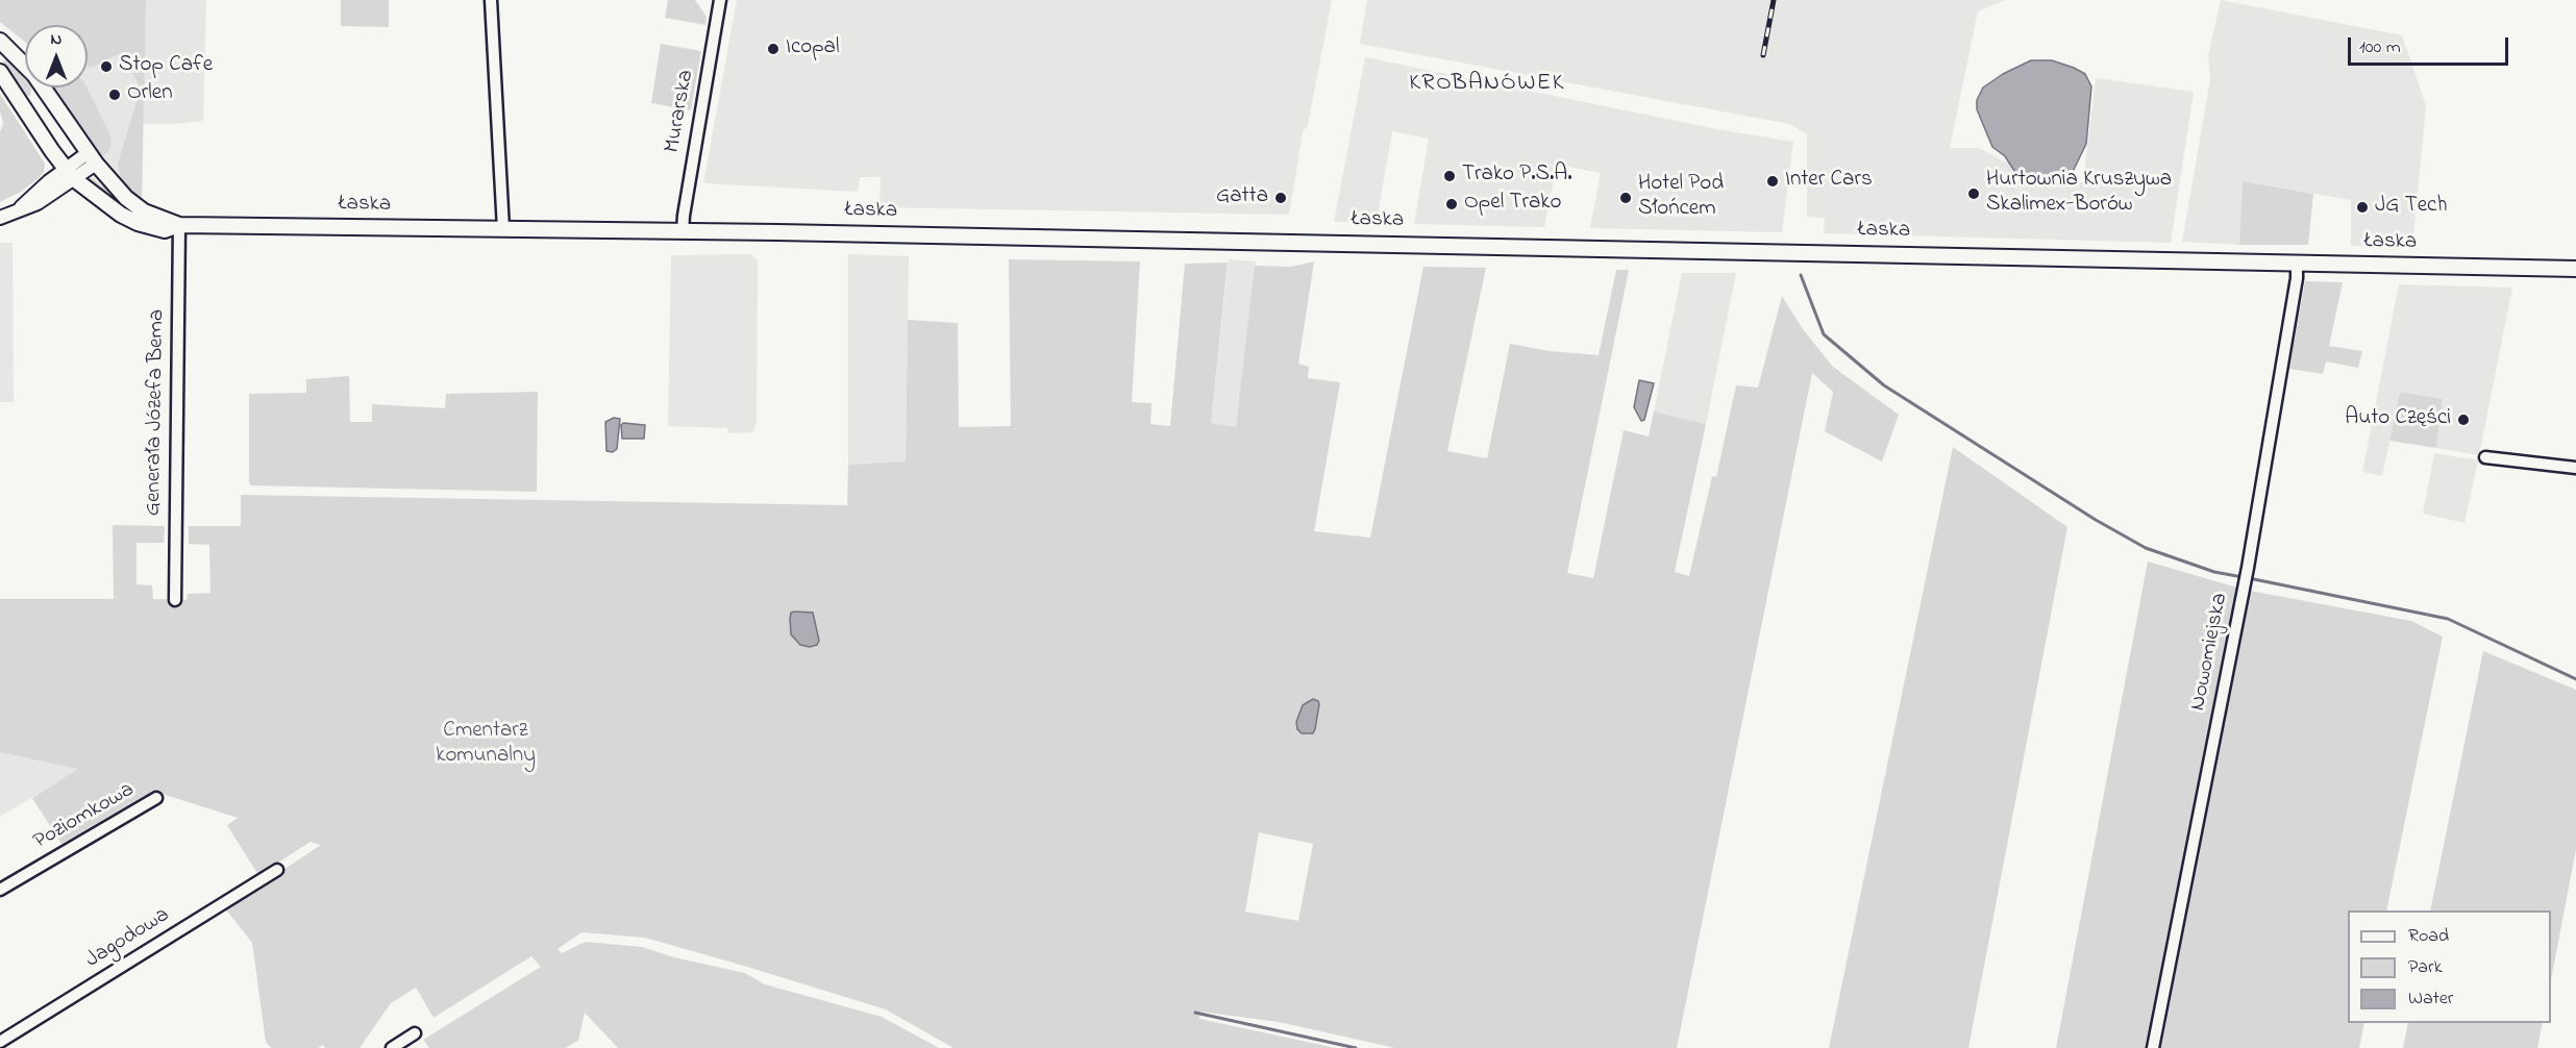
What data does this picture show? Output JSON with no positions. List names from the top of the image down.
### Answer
{
  "streets": {
    "main road": ["Łaska"],
    "street": [
      "Murarska",
      "Generała Józefa Bema",
      "Nowomiejska",
      "Poziomkowa",
      "Jagodowa"
    ]
  },
  "crossings": [
    ["Murarska", "Łaska"],
    ["Łaska", "Generała Józefa Bema"],
    ["Łaska", "Nowomiejska"]
  ],
  "districts": ["KROBANÓWEK"],
  "parks": ["Cmentarz komunalny"],
  "places": [
    "Icopal",
    "Stop Cafe",
    "Orlen",
    "Trako P.S.A.",
    "Inter Cars",
    "Hurtownia Kruszywa Skalimex-Borów",
    "Gatta",
    "Hotel Pod Słońcem",
    "Opel Trako",
    "JG Tech",
    "Auto Części"
  ],
  "legend": ["Road", "Park", "Water"],
  "scale_bar": "100 m",
  "north": "top"
}
